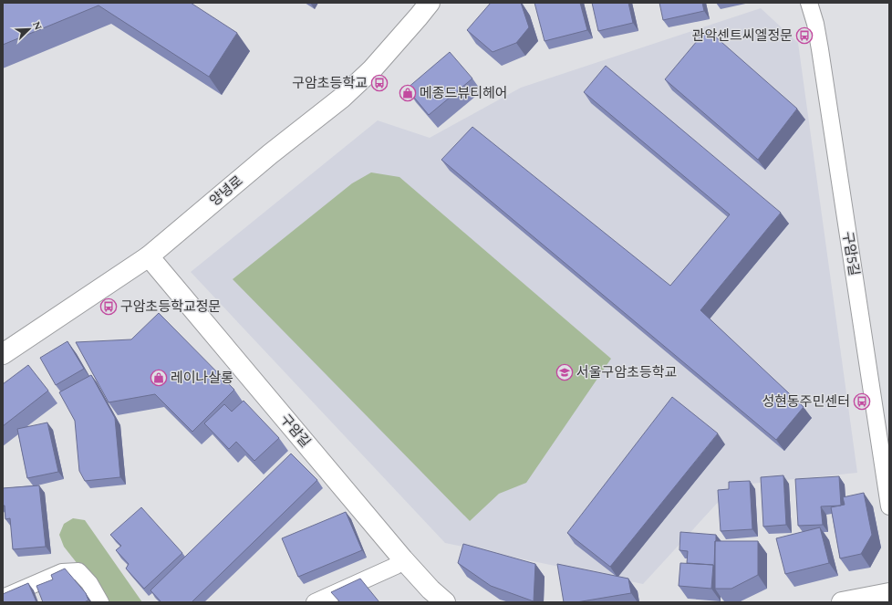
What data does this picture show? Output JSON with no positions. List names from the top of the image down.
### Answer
{
  "streets": {
    "main road": ["양녕로", "구암길"],
    "lane": ["구암5길"]
  },
  "crossings": [
    ["양녕로", "구암길"]
  ],
  "places": {
    "bus stop": [
      "관악센트씨엘정문",
      "구암초등학교",
      "구암초등학교정문",
      "성현동주민센터"
    ],
    "shop": ["메종드뷰티헤어", "레이나살롱"],
    "school or university": ["서울구암초등학교"]
  },
  "north": "top right"
}
